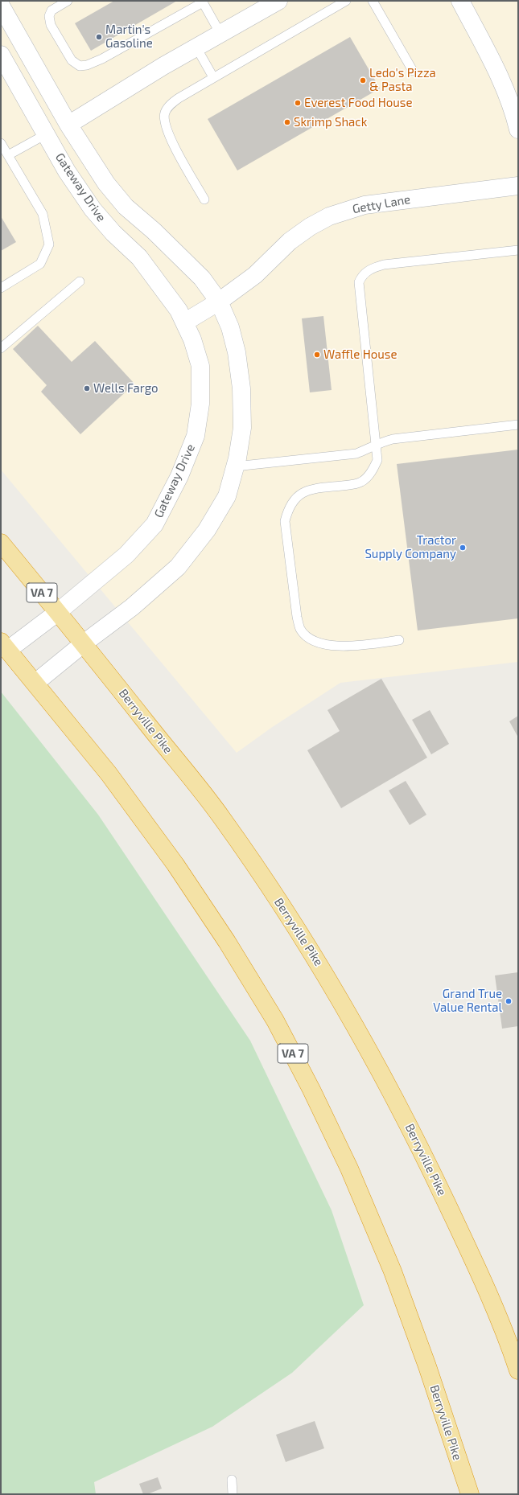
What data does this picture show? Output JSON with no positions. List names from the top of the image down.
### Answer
{
  "streets": {
    "highway": ["VA 7", "Berryville Pike"],
    "street": ["Gateway Drive", "Getty Lane"]
  },
  "crossings": [
    ["Gateway Drive", "Getty Lane"],
    ["Gateway Drive", "Berryville Pike"]
  ],
  "places": [
    "Martin's Gasoline",
    "Ledo's Pizza & Pasta",
    "Everest Food House",
    "Skrimp Shack",
    "Waffle House",
    "Wells Fargo",
    "Tractor Supply Company",
    "Grand True Value Rental"
  ]
}
